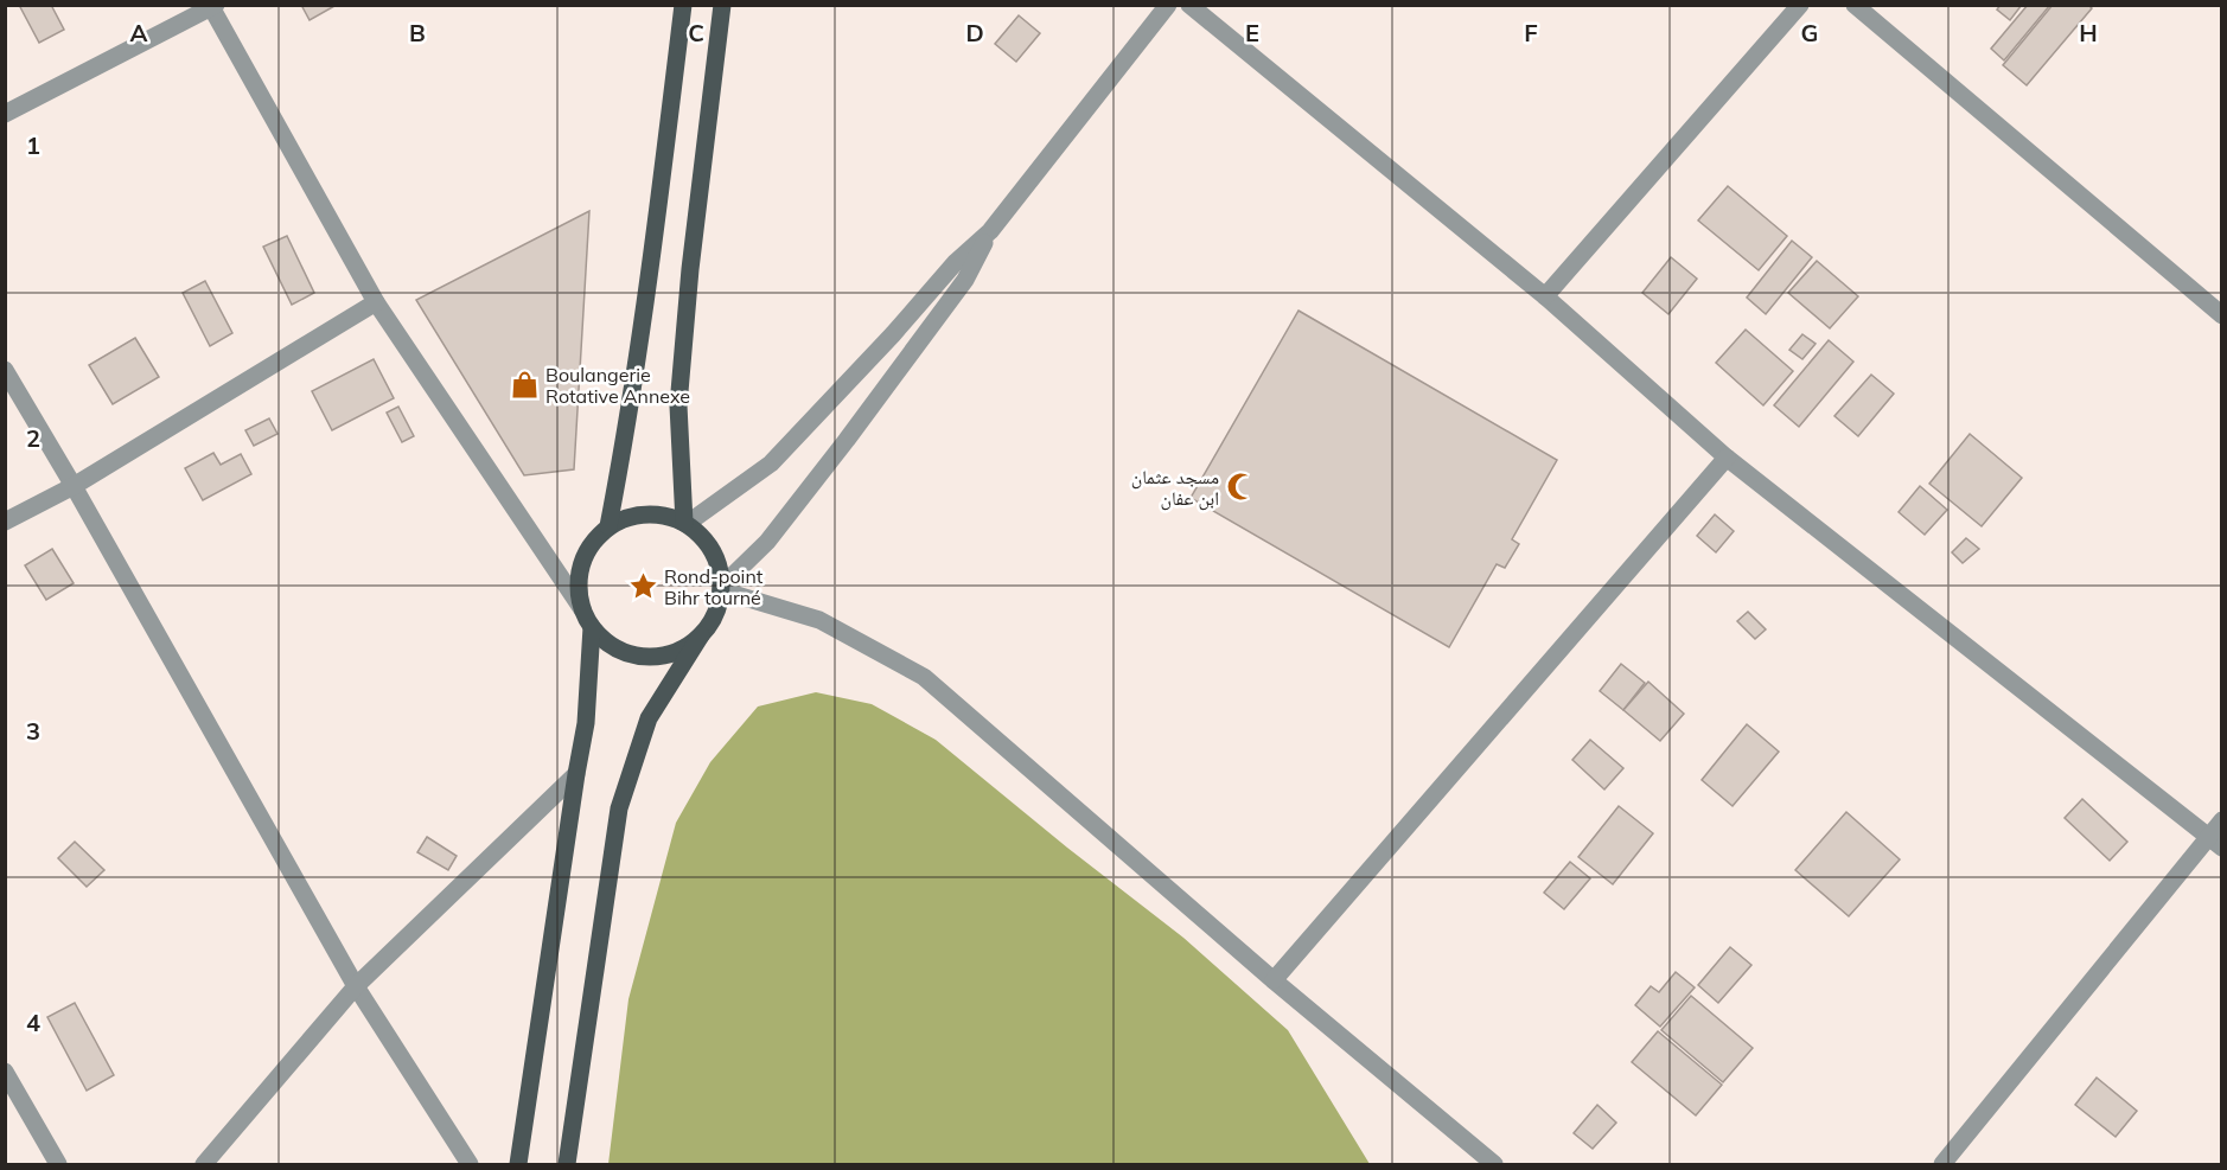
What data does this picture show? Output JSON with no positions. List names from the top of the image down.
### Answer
{
  "places": {
    "shop": ["Boulangerie Rotative Annexe"],
    "mosque": ["مسجد عثمان ابن عفان"],
    "place": ["Rond-point Bihr tourné"]
  },
  "grid": {
    "columns": [
      "A",
      "B",
      "C",
      "D",
      "E",
      "F",
      "G",
      "H"
    ],
    "rows": [
      "1",
      "2",
      "3",
      "4"
    ]
  }
}
